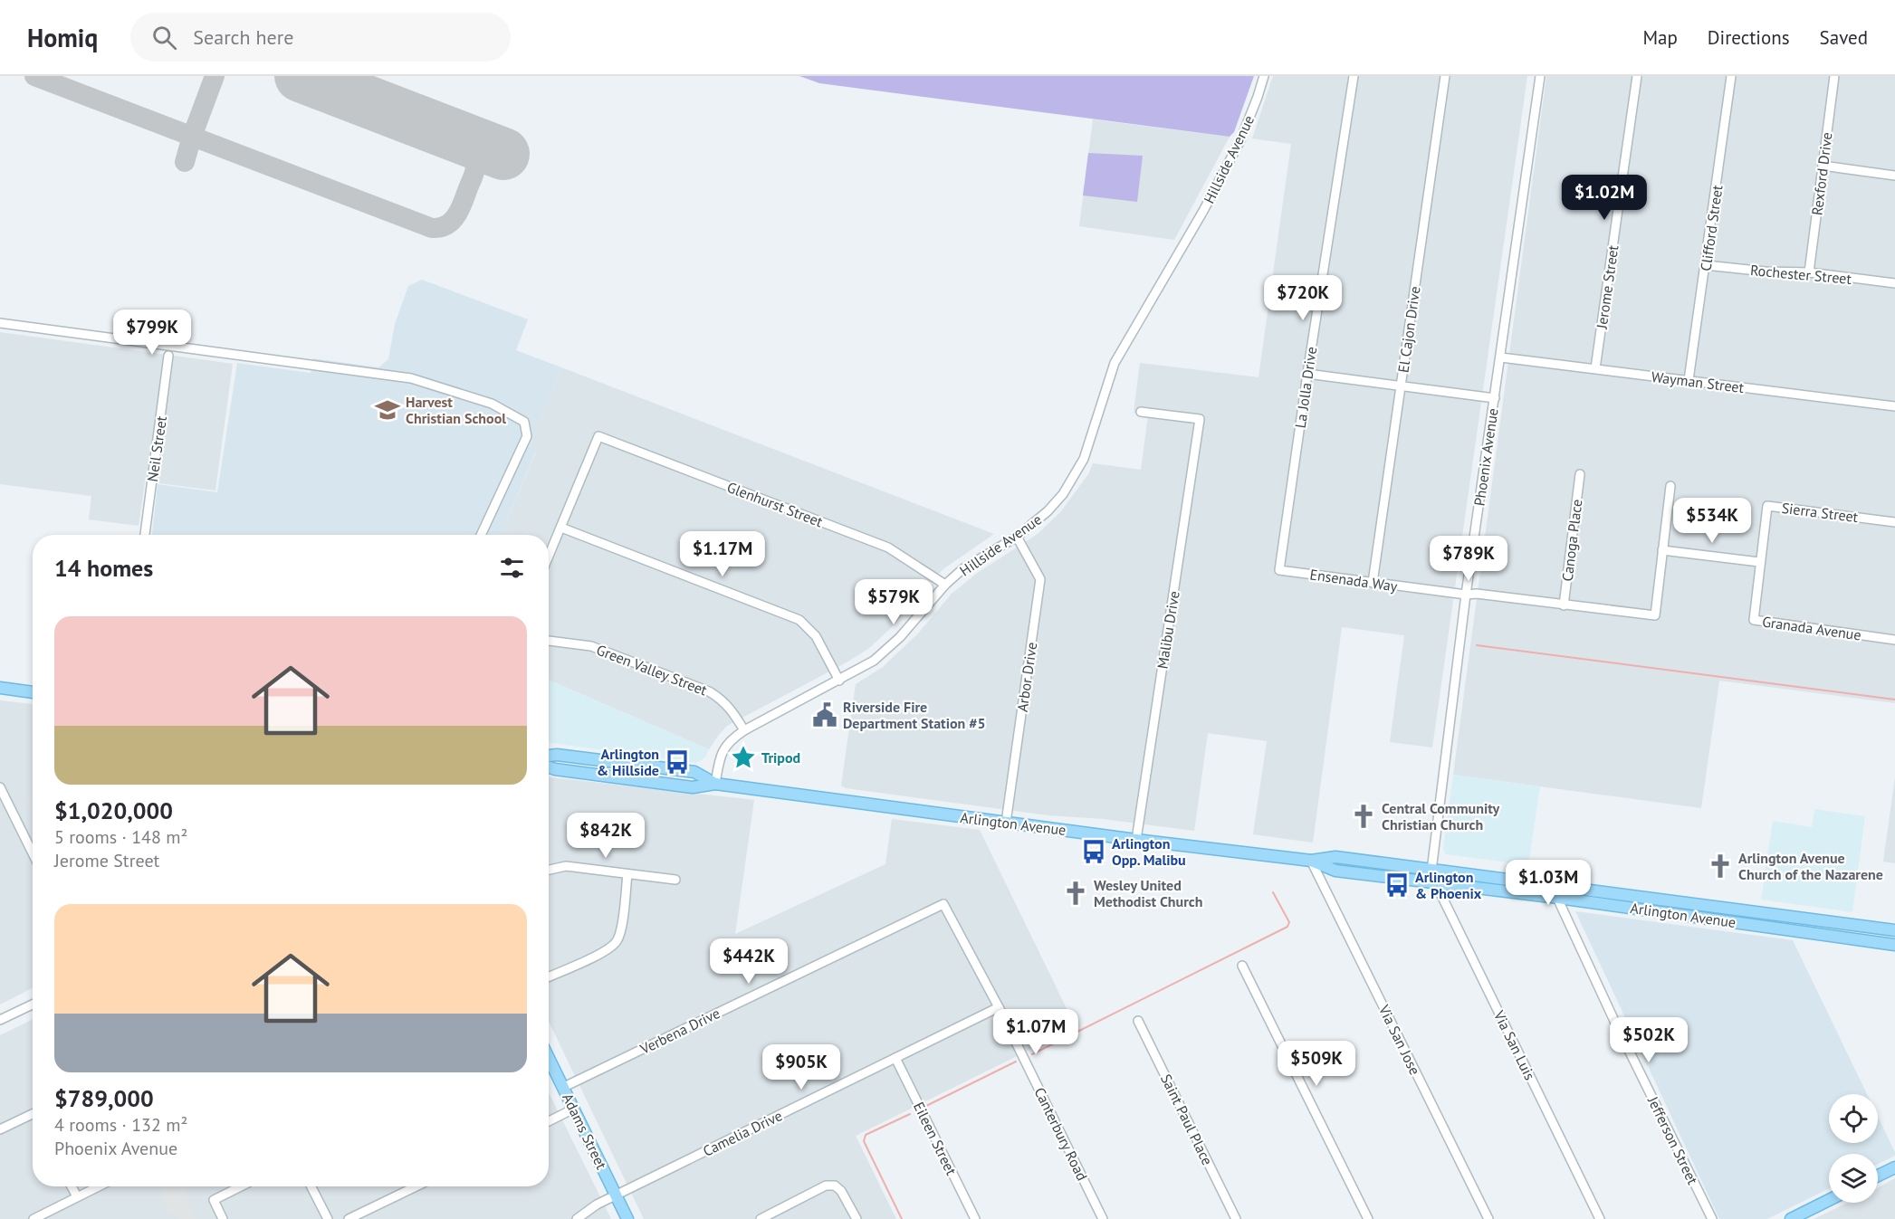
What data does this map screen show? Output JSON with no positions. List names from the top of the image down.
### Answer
{
  "streets": {
    "main road": ["Arlington Avenue", "Adams Street"],
    "street": [
      "Hillside Avenue",
      "Rexford Drive",
      "Clifford Street",
      "Rochester Street",
      "Jerome Street",
      "El Cajon Drive",
      "Wayman Street",
      "La Jolla Drive",
      "Neil Street",
      "Phoenix Avenue",
      "Glenhurst Street",
      "Sierra Street",
      "Canoga Place",
      "Ensenada Way",
      "Granada Avenue",
      "Malibu Drive",
      "Green Valley Street",
      "Arbor Drive",
      "Verbena Drive",
      "Via San Jose",
      "Via San Luis",
      "Saint Paul Place",
      "Camelia Drive",
      "Canterbury Road",
      "Eileen Street",
      "Jefferson Street"
    ]
  },
  "crossings": [
    ["Hillside Avenue", "Glenhurst Street"],
    ["Hillside Avenue", "Green Valley Street"],
    ["Hillside Avenue", "Arbor Drive"],
    ["Hillside Avenue", "Arlington Avenue"],
    ["Rexford Drive", "Rochester Street"],
    ["Clifford Street", "Rochester Street"],
    ["Clifford Street", "Wayman Street"],
    ["Jerome Street", "Wayman Street"],
    ["El Cajon Drive", "Ensenada Way"],
    ["Wayman Street", "Phoenix Avenue"],
    ["La Jolla Drive", "Ensenada Way"],
    ["Phoenix Avenue", "Ensenada Way"],
    ["Phoenix Avenue", "Arlington Avenue"],
    ["Phoenix Avenue", "Via San Luis"],
    ["Sierra Street", "Granada Avenue"],
    ["Canoga Place", "Ensenada Way"],
    ["Malibu Drive", "Arlington Avenue"],
    ["Arbor Drive", "Arlington Avenue"],
    ["Arlington Avenue", "Via San Jose"],
    ["Arlington Avenue", "Via San Luis"],
    ["Arlington Avenue", "Jefferson Street"],
    ["Verbena Drive", "Adams Street"],
    ["Verbena Drive", "Canterbury Road"],
    ["Adams Street", "Camelia Drive"],
    ["Camelia Drive", "Canterbury Road"],
    ["Camelia Drive", "Eileen Street"]
  ],
  "places": {
    "school or university": ["Harvest Christian School"],
    "public building": ["Riverside Fire Department Station #5"],
    "place": ["Tripod"],
    "bus stop": ["Arlington & Hillside", "Arlington Opp. Malibu", "Arlington & Phoenix"],
    "church": ["Central Community Christian Church", "Arlington Avenue Church of the Nazarene", "Wesley United Methodist Church"]
  },
  "page": {
    "header": "Homiq",
    "search": "Search here",
    "nav": ["Map", "Directions", "Saved"],
    "price": [
      "$1.02M",
      "$720K",
      "$799K",
      "$534K",
      "$1.17M",
      "$789K",
      "$579K",
      "$842K",
      "$1.03M",
      "$442K",
      "$1.07M",
      "$502K",
      "$509K",
      "$905K"
    ],
    "heading": "14 homes",
    "list": [
      {
        "name": "$1,020,000",
        "note": "5 rooms · 148 m² · Jerome Street"
      },
      {
        "name": "$789,000",
        "note": "4 rooms · 132 m² · Phoenix Avenue"
      }
    ]
  }
}
